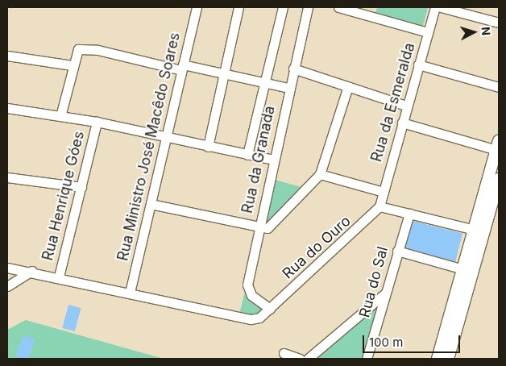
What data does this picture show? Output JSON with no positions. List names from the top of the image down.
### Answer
{
  "streets": {
    "street": [
      "Rua da Esmeralda",
      "Rua Ministro José Macêdo Soares",
      "Rua da Granada",
      "Rua Henrique Góes",
      "Rua do Ouro",
      "Rua do Sal"
    ]
  },
  "crossings": [
    ["Rua da Esmeralda", "Rua do Ouro"],
    ["Rua Ministro José Macêdo Soares", "Rua do Ouro"],
    ["Rua da Granada", "Rua do Ouro"],
    ["Rua Henrique Góes", "Rua do Ouro"]
  ],
  "scale_bar": "100 m",
  "north": "right"
}
